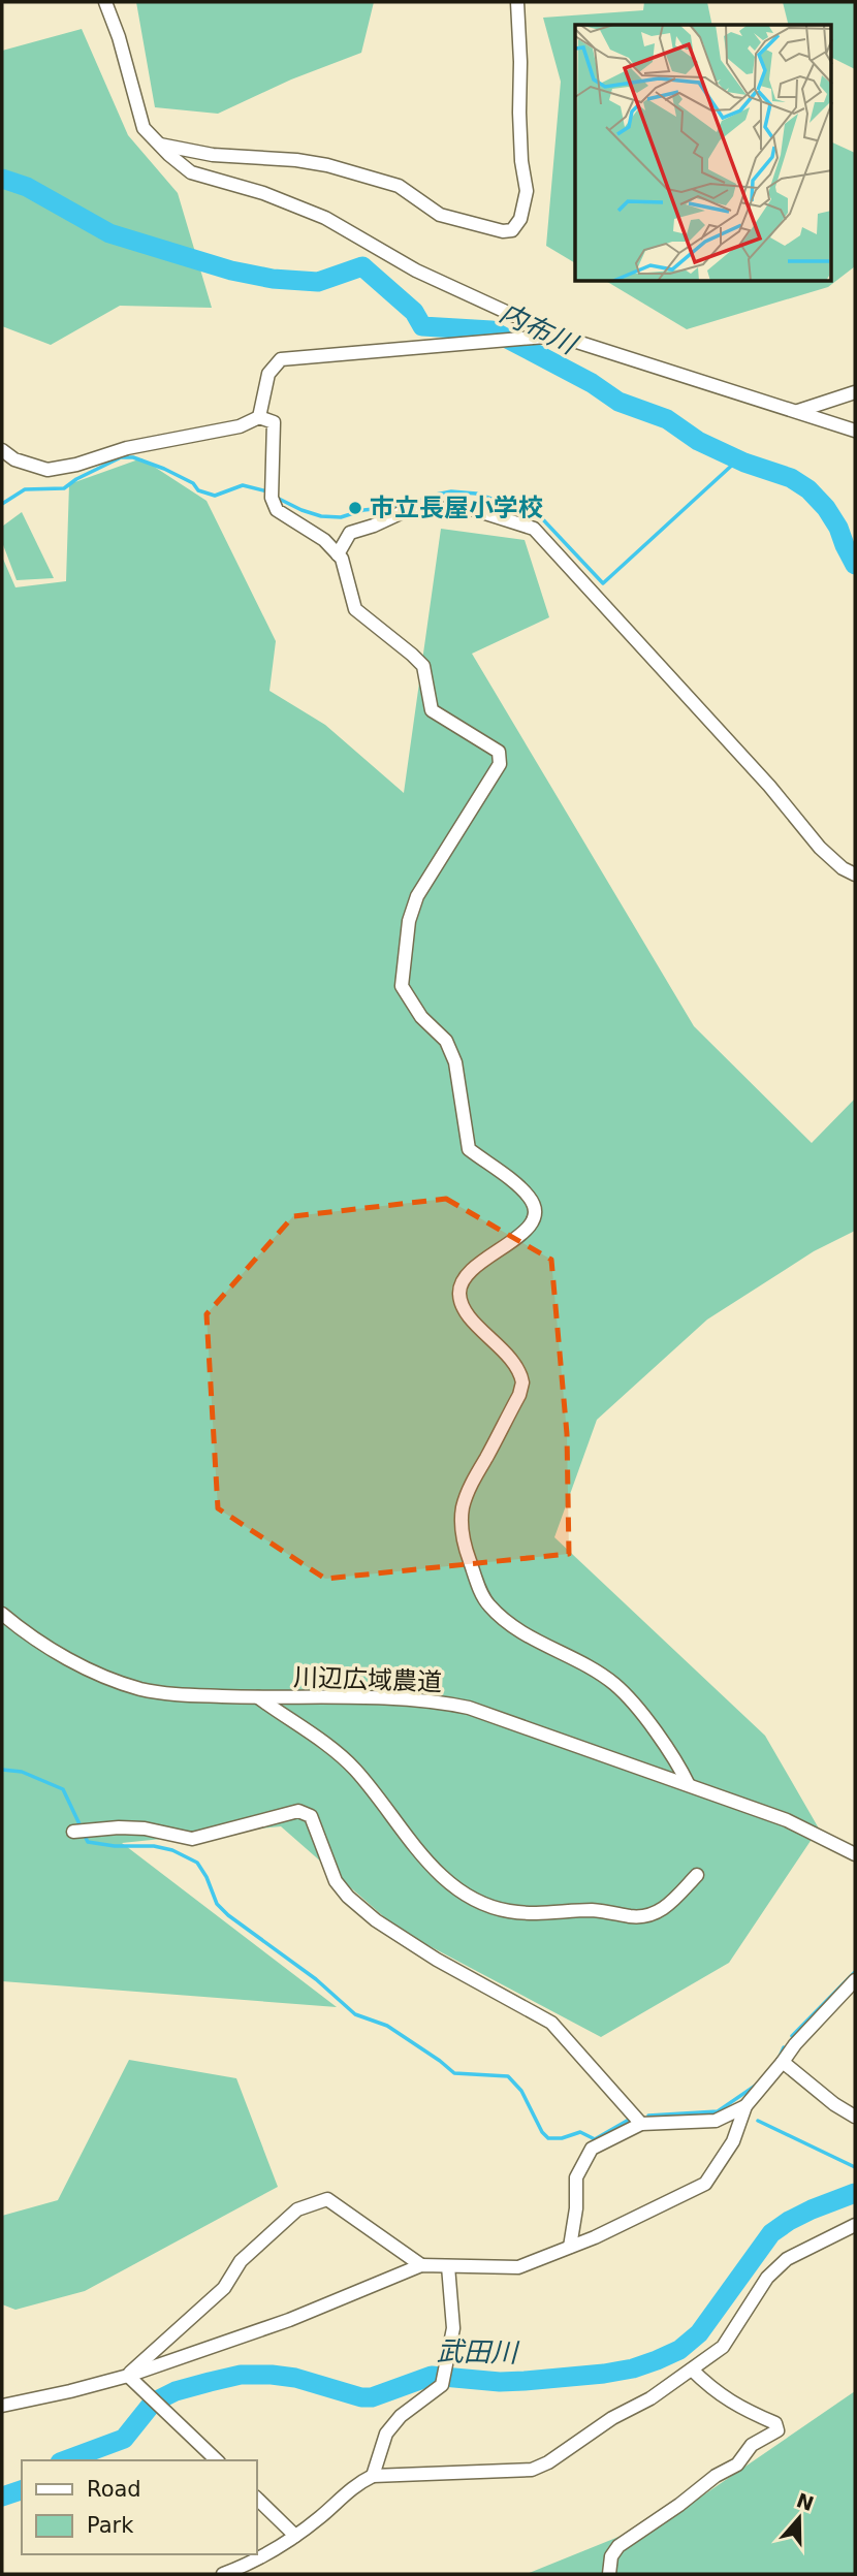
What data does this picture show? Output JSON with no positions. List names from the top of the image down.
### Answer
{
  "streets": {
    "street": ["川辺広域農道"]
  },
  "water": ["内布川", "武田川"],
  "places": ["市立長屋小学校"],
  "legend": ["Road", "Park"],
  "north": "top"
}
